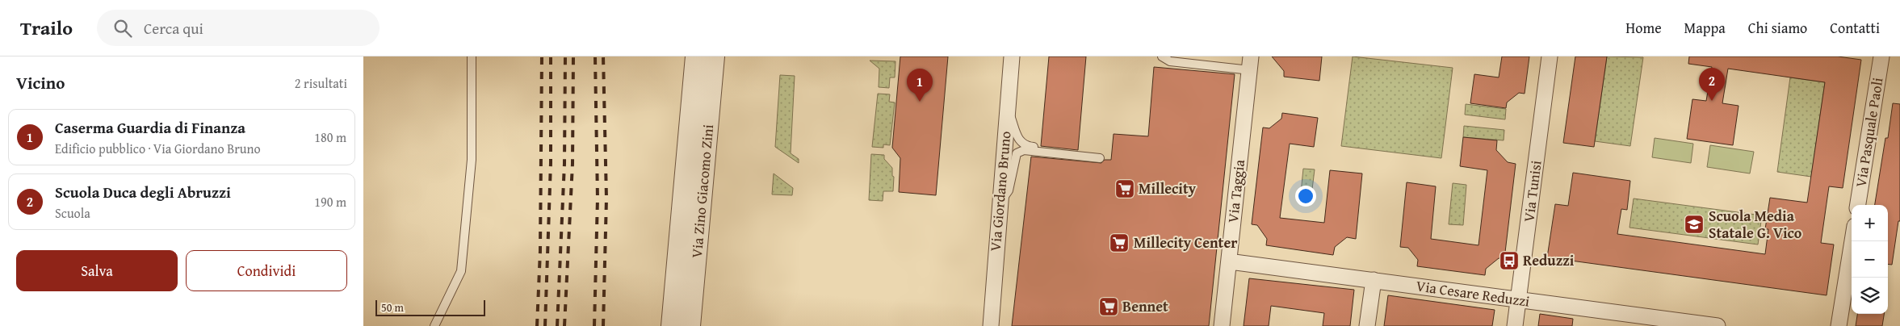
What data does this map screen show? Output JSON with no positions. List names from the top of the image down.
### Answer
{
  "streets": {
    "street": [
      "Via Pasquale Paoli",
      "Via Zino Giacomo Zini",
      "Via Giordano Bruno",
      "Via Taggia",
      "Via Tunisi",
      "Via Cesare Reduzzi"
    ]
  },
  "crossings": [
    ["Via Taggia", "Via Cesare Reduzzi"],
    ["Via Tunisi", "Via Cesare Reduzzi"]
  ],
  "places": {
    "supermarket": ["Millecity", "Millecity Center", "Bennet"],
    "school or university": ["Scuola Media Statale G. Vico"],
    "bus stop": ["Reduzzi"]
  },
  "scale_bar": "50 m",
  "page": {
    "header": "Trailo",
    "search": "Cerca qui",
    "nav": [
      "Home",
      "Mappa",
      "Chi siamo",
      "Contatti"
    ],
    "heading": ["Vicino", "2 risultati"],
    "pins": ["2", "1"],
    "list": [
      {
        "mark": "1",
        "name": "Caserma Guardia di Finanza",
        "note": "Edificio pubblico · Via Giordano Bruno",
        "value": "180 m"
      },
      {
        "mark": "2",
        "name": "Scuola Duca degli Abruzzi",
        "note": "Scuola",
        "value": "190 m"
      }
    ],
    "map_buttons": ["+", "−"],
    "buttons": ["Salva", "Condividi"],
    "scale": "50 m"
  }
}
